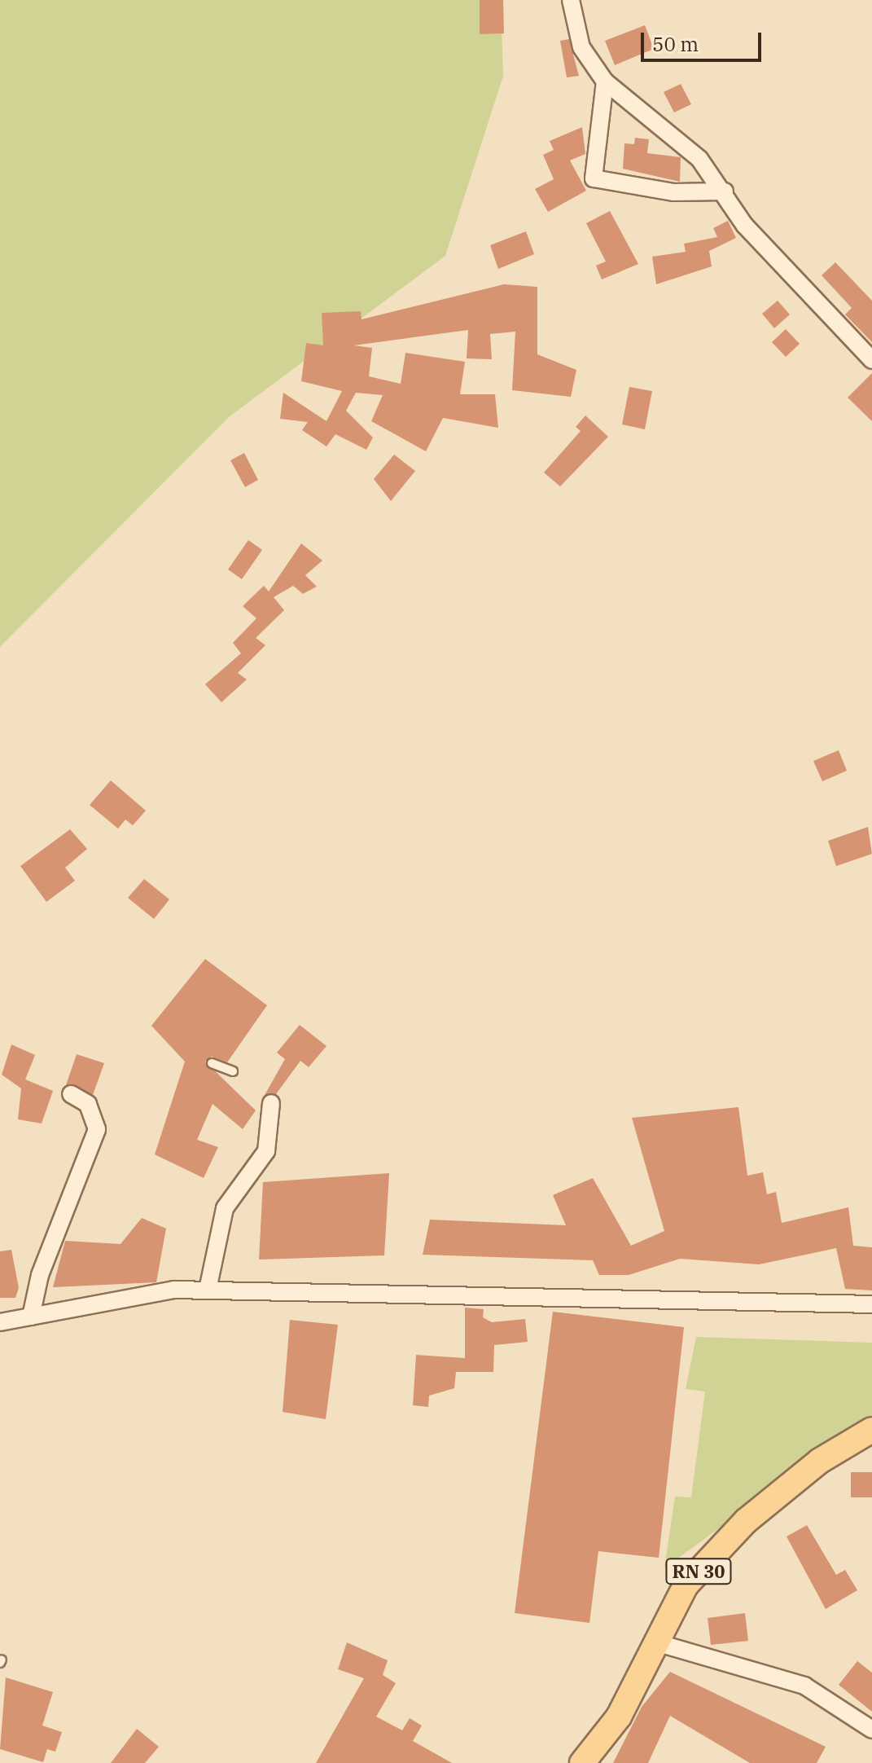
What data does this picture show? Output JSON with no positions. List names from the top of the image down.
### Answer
{
  "streets": {
    "main road": ["RN 30"]
  },
  "scale_bar": "50 m"
}
